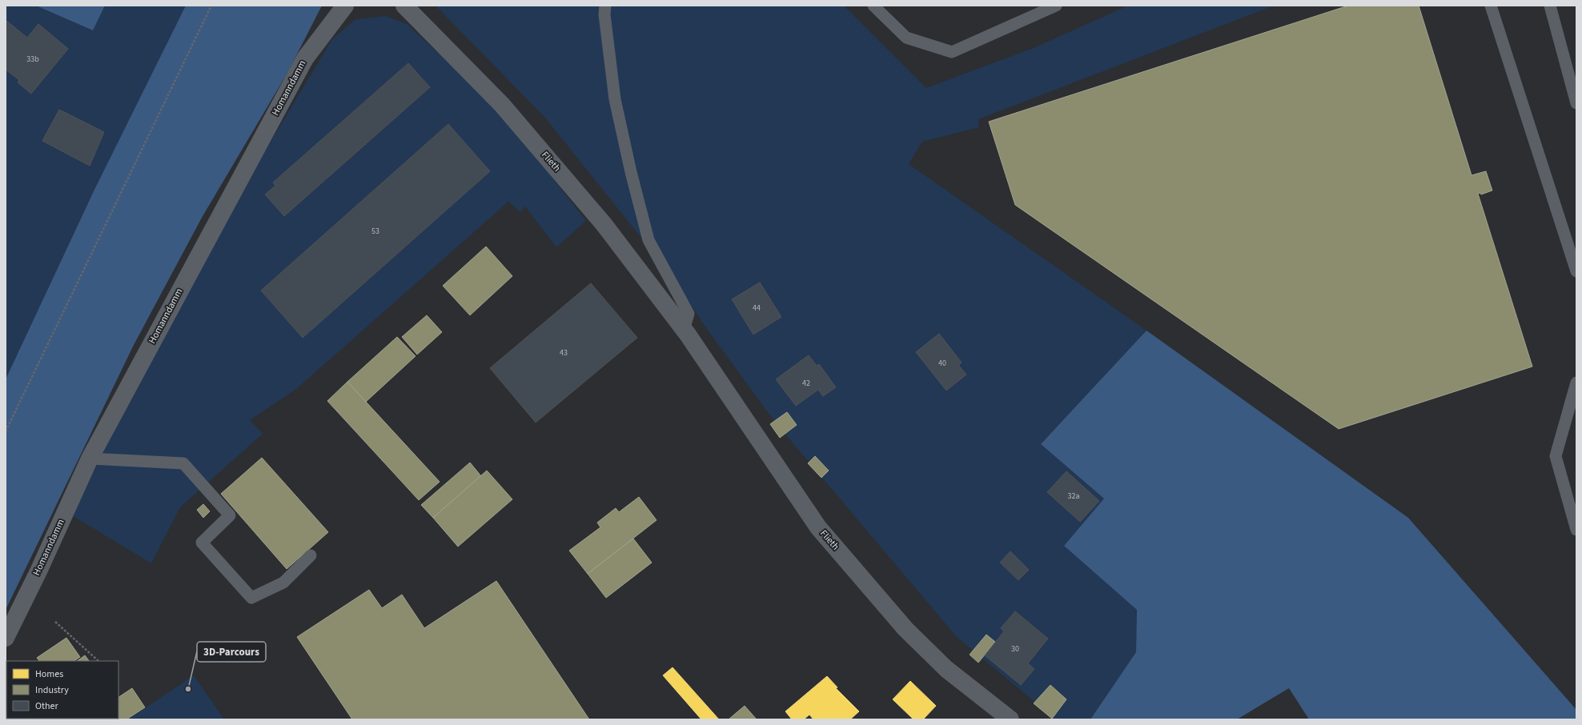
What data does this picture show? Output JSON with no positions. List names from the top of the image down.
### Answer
{
  "streets": {
    "street": ["Homanndamm", "Flieth"]
  },
  "places": ["3D-Parcours"],
  "house_numbers": [
    "33b",
    "53",
    "44",
    "43",
    "40",
    "42",
    "32a",
    "30"
  ],
  "legend": ["Homes", "Industry", "Other"]
}
